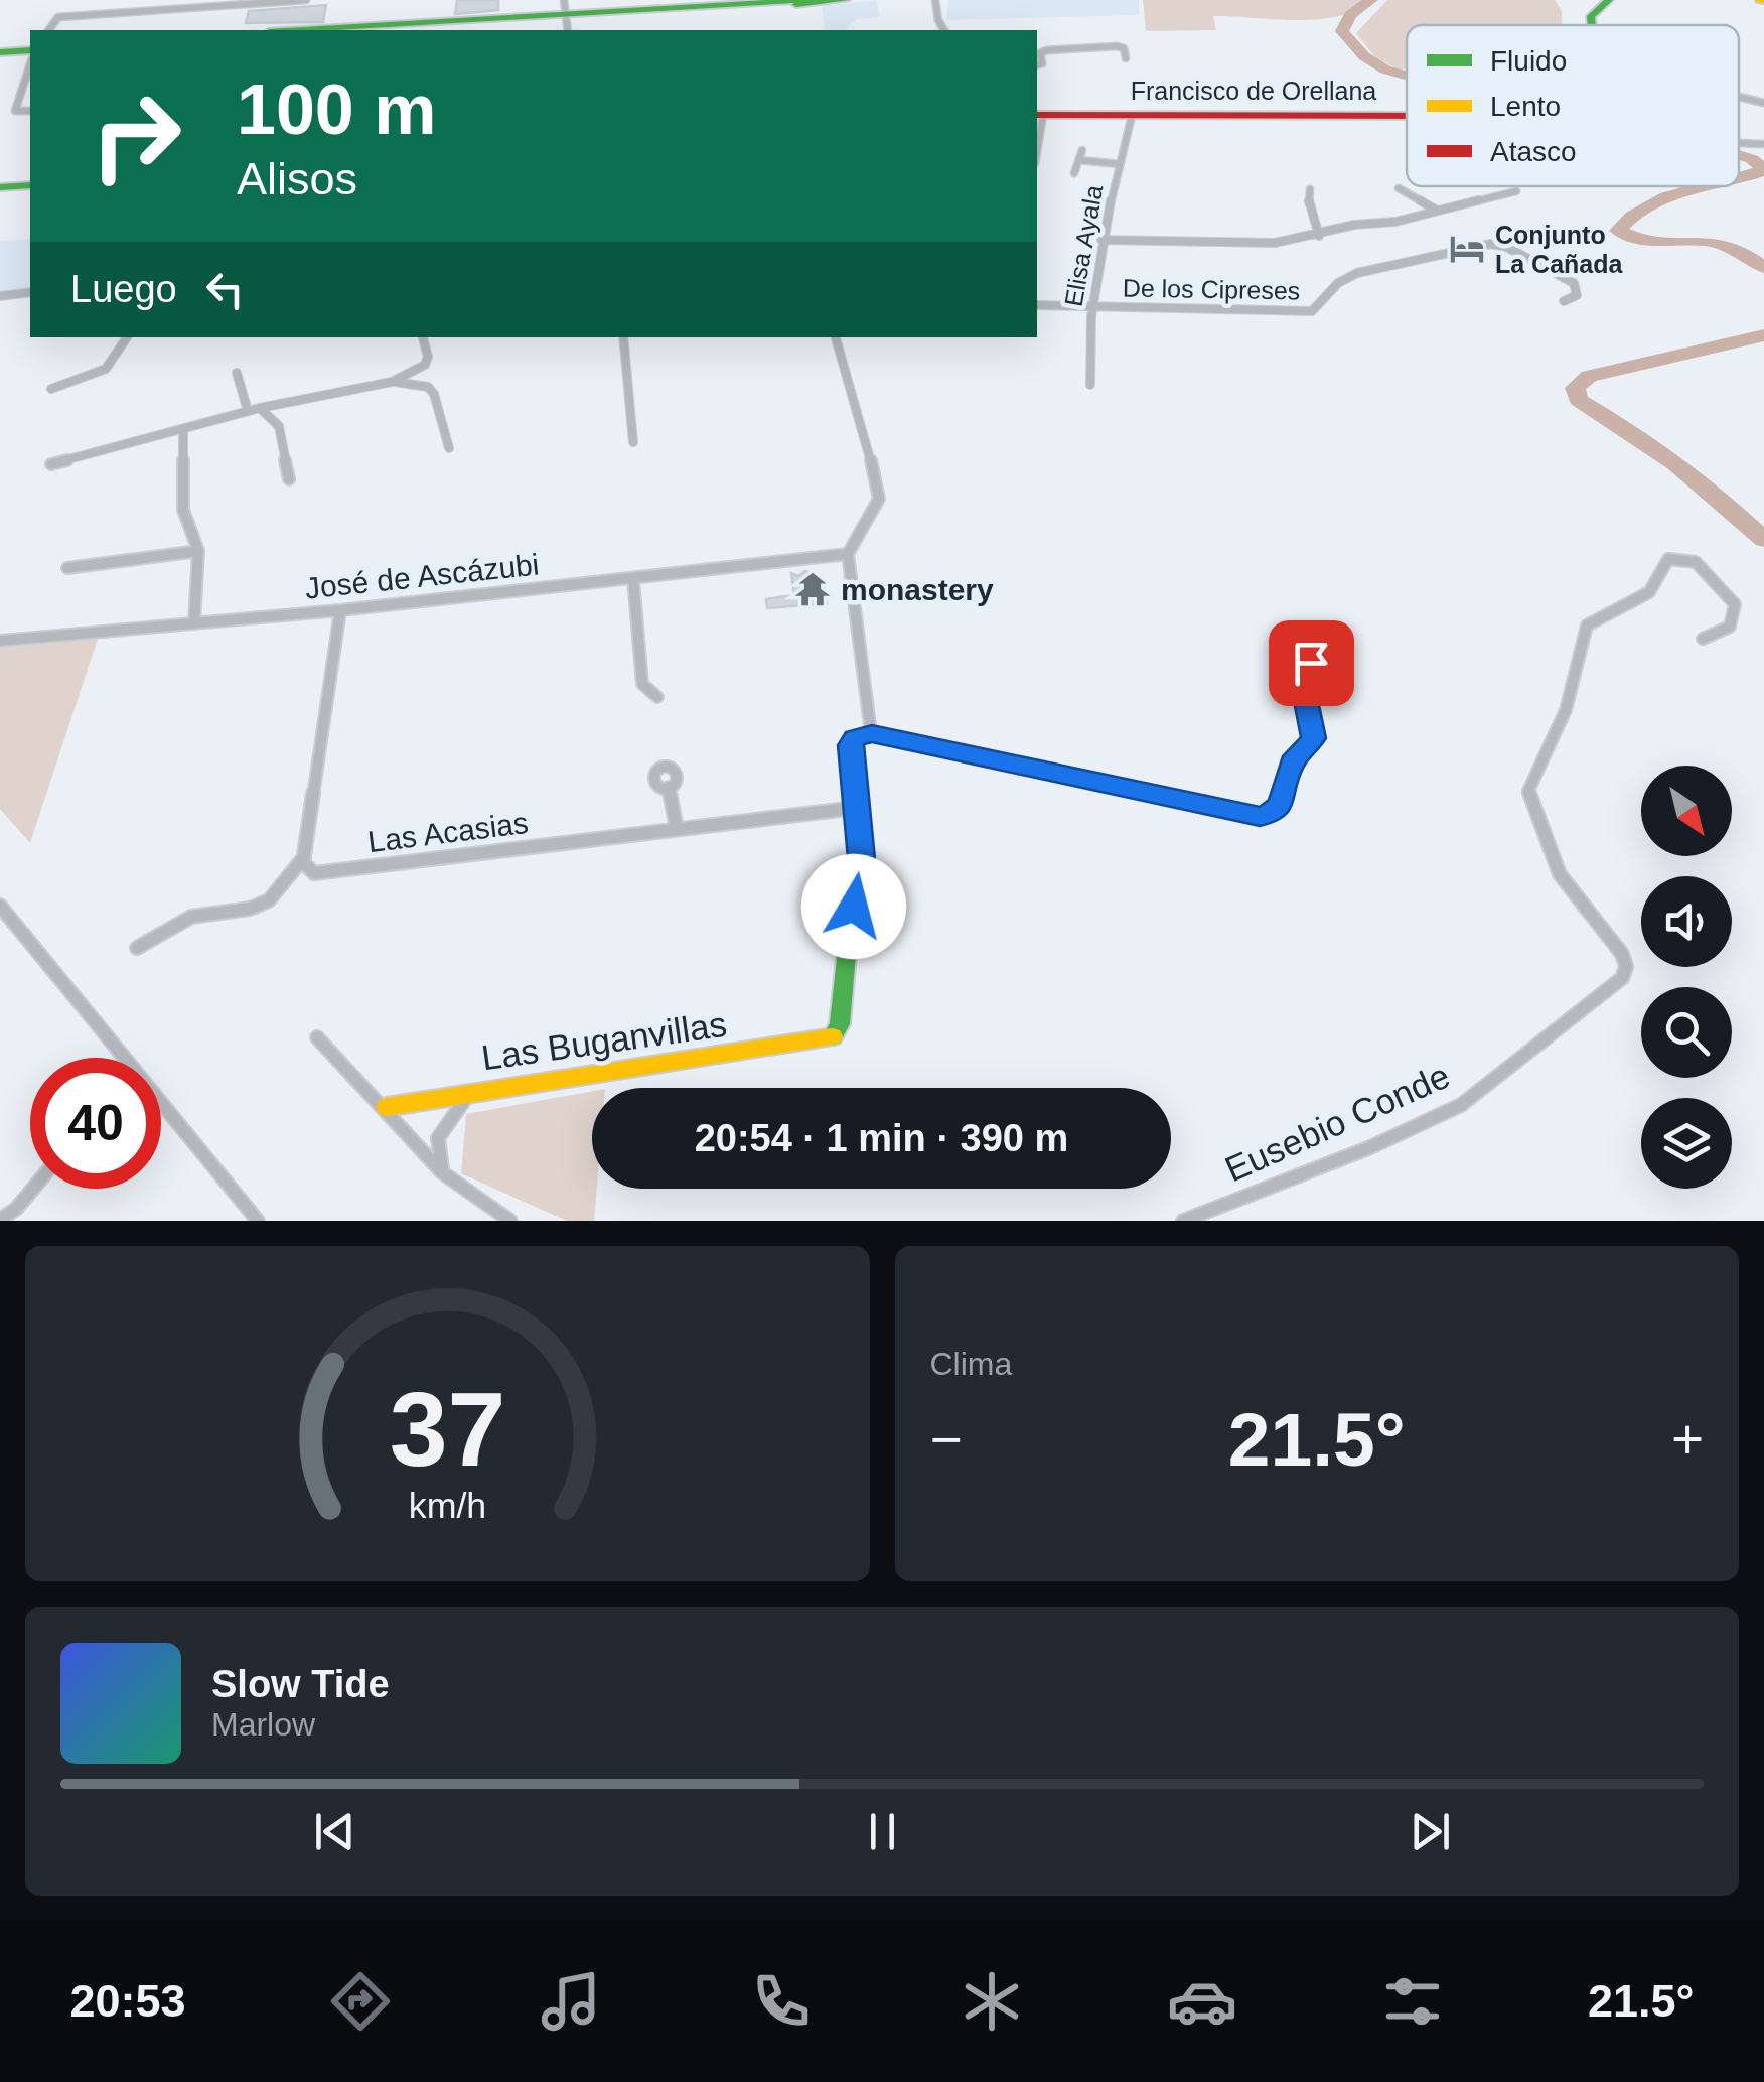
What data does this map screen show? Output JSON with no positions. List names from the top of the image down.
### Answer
{
  "streets": {
    "street": [
      "Francisco de Orellana",
      "Elisa Ayala",
      "De los Cipreses",
      "José de Ascázubi",
      "Las Acasias",
      "Las Buganvillas",
      "Eusebio Conde"
    ]
  },
  "crossings": [
    ["Francisco de Orellana", "Elisa Ayala"],
    ["Elisa Ayala", "De los Cipreses"],
    ["Las Acasias", "Las Buganvillas"]
  ],
  "places": {
    "hotel": ["Conjunto La Cañada"],
    "temple": ["monastery"]
  },
  "legend": ["Fluido", "Lento", "Atasco"],
  "north": "bottom right",
  "page": {
    "turn": ["100 m", "Alisos"],
    "then": "Luego",
    "limit": "40",
    "trip": "20:54 · 1 min · 390 m",
    "tile": "Clima",
    "heat": ["−", "21.5°", "+"],
    "song": ["Slow Tide", "Marlow"],
    "tabs": ["20:53", "21.5°"],
    "gauge": ["37", "km/h"]
  }
}
